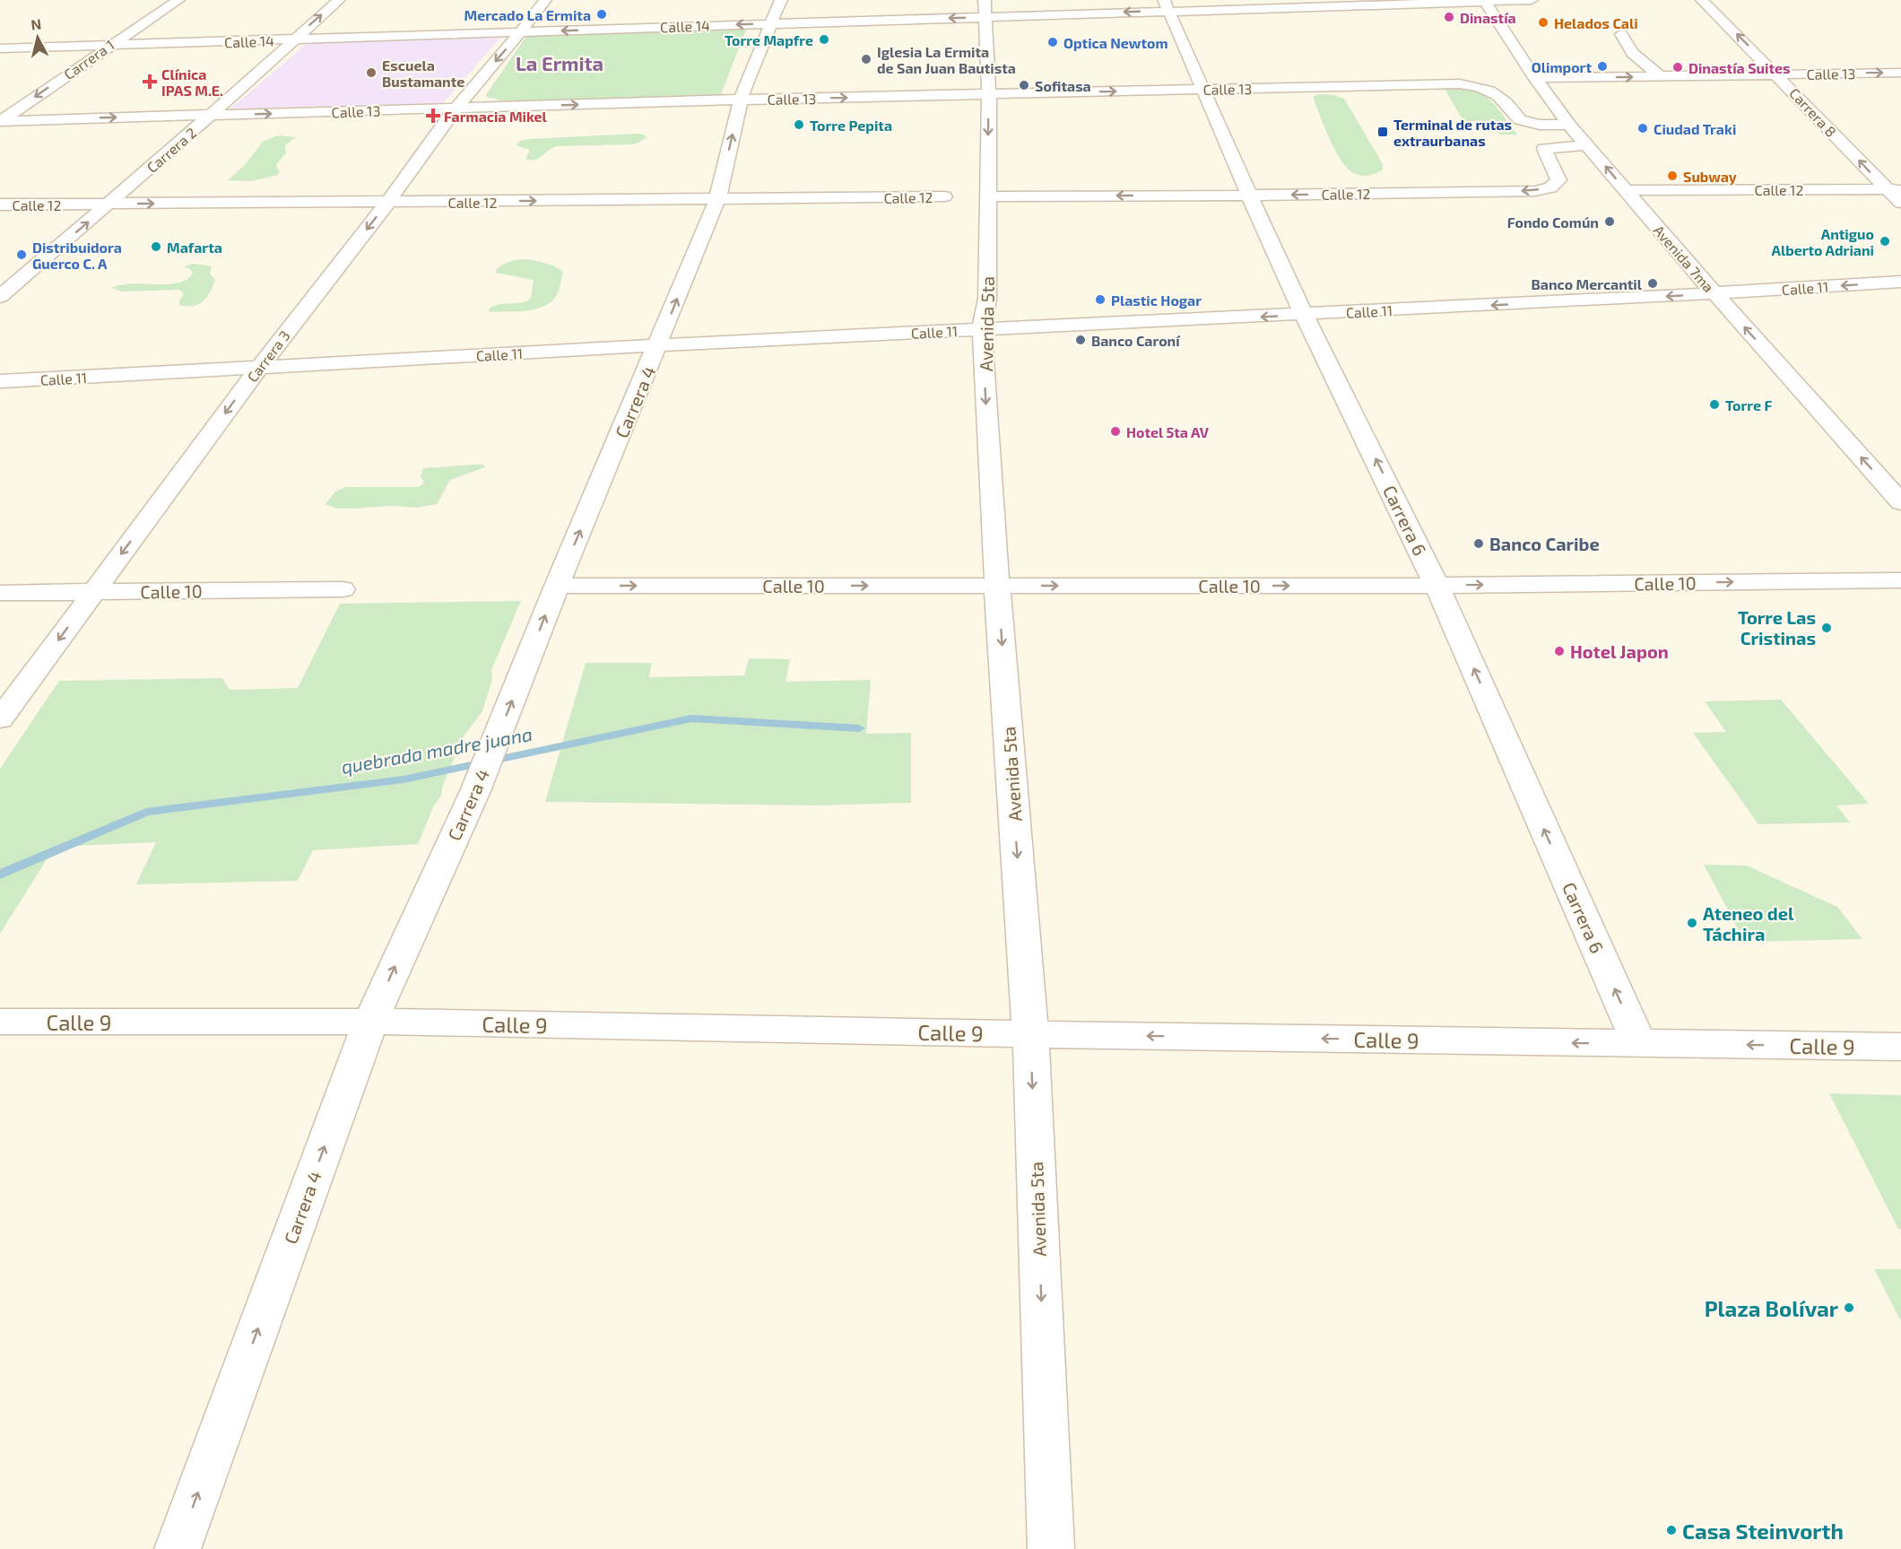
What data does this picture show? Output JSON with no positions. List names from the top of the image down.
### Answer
{
  "streets": {
    "street": [
      "Calle 14",
      "Carrera 1",
      "Calle 13",
      "Carrera 8",
      "Carrera 2",
      "Calle 12",
      "Avenida 7ma",
      "Calle 11",
      "Avenida 5ta",
      "Carrera 3",
      "Carrera 4",
      "Carrera 6",
      "Calle 10",
      "Calle 9"
    ]
  },
  "crossings": [
    ["Calle 14", "Carrera 1"],
    ["Calle 14", "Carrera 2"],
    ["Calle 14", "Avenida 7ma"],
    ["Calle 14", "Avenida 5ta"],
    ["Calle 14", "Carrera 3"],
    ["Calle 14", "Carrera 4"],
    ["Calle 14", "Carrera 6"],
    ["Carrera 1", "Calle 13"],
    ["Calle 13", "Carrera 8"],
    ["Calle 13", "Carrera 2"],
    ["Calle 13", "Calle 12"],
    ["Calle 13", "Avenida 7ma"],
    ["Calle 13", "Avenida 5ta"],
    ["Calle 13", "Carrera 3"],
    ["Calle 13", "Carrera 4"],
    ["Calle 13", "Carrera 6"],
    ["Carrera 8", "Calle 12"],
    ["Carrera 2", "Calle 12"],
    ["Calle 12", "Avenida 7ma"],
    ["Calle 12", "Avenida 5ta"],
    ["Calle 12", "Carrera 3"],
    ["Calle 12", "Carrera 4"],
    ["Calle 12", "Carrera 6"],
    ["Avenida 7ma", "Calle 11"],
    ["Calle 11", "Avenida 5ta"],
    ["Calle 11", "Carrera 3"],
    ["Calle 11", "Carrera 4"],
    ["Calle 11", "Carrera 6"],
    ["Avenida 5ta", "Calle 10"],
    ["Avenida 5ta", "Calle 9"],
    ["Carrera 3", "Calle 10"],
    ["Carrera 4", "Calle 10"],
    ["Carrera 4", "Calle 9"],
    ["Carrera 6", "Calle 10"],
    ["Carrera 6", "Calle 9"]
  ],
  "one_way": [
    "Calle 14",
    "Carrera 1",
    "Calle 13",
    "Carrera 8",
    "Carrera 2",
    "Avenida 7ma",
    "Calle 11",
    "Avenida 5ta",
    "Carrera 3",
    "Carrera 4",
    "Carrera 6",
    "Calle 10",
    "Calle 9"
  ],
  "districts": ["La Ermita"],
  "water": ["quebrada madre juana"],
  "places": {
    "other": [
      "Mercado La Ermita",
      "Dinastía",
      "Helados Cali",
      "Torre Mapfre",
      "Optica Newtom",
      "Iglesia La Ermita de San Juan Bautista",
      "Olimport",
      "Dinastía Suites",
      "Escuela Bustamante",
      "Sofitasa",
      "Torre Pepita",
      "Ciudad Traki",
      "Subway",
      "Fondo Común",
      "Antiguo Alberto Adriani",
      "Mafarta",
      "Distribuidora Guerco C. A",
      "Banco Mercantil",
      "Plastic Hogar",
      "Banco Caroní",
      "Torre F",
      "Hotel 5ta AV",
      "Banco Caribe",
      "Torre Las Cristinas",
      "Hotel Japon",
      "Ateneo del Táchira",
      "Plaza Bolívar",
      "Casa Steinvorth"
    ],
    "health": ["Clínica IPAS M.E.", "Farmacia Mikel"],
    "transit": ["Terminal de rutas extraurbanas"]
  },
  "north": "top"
}
